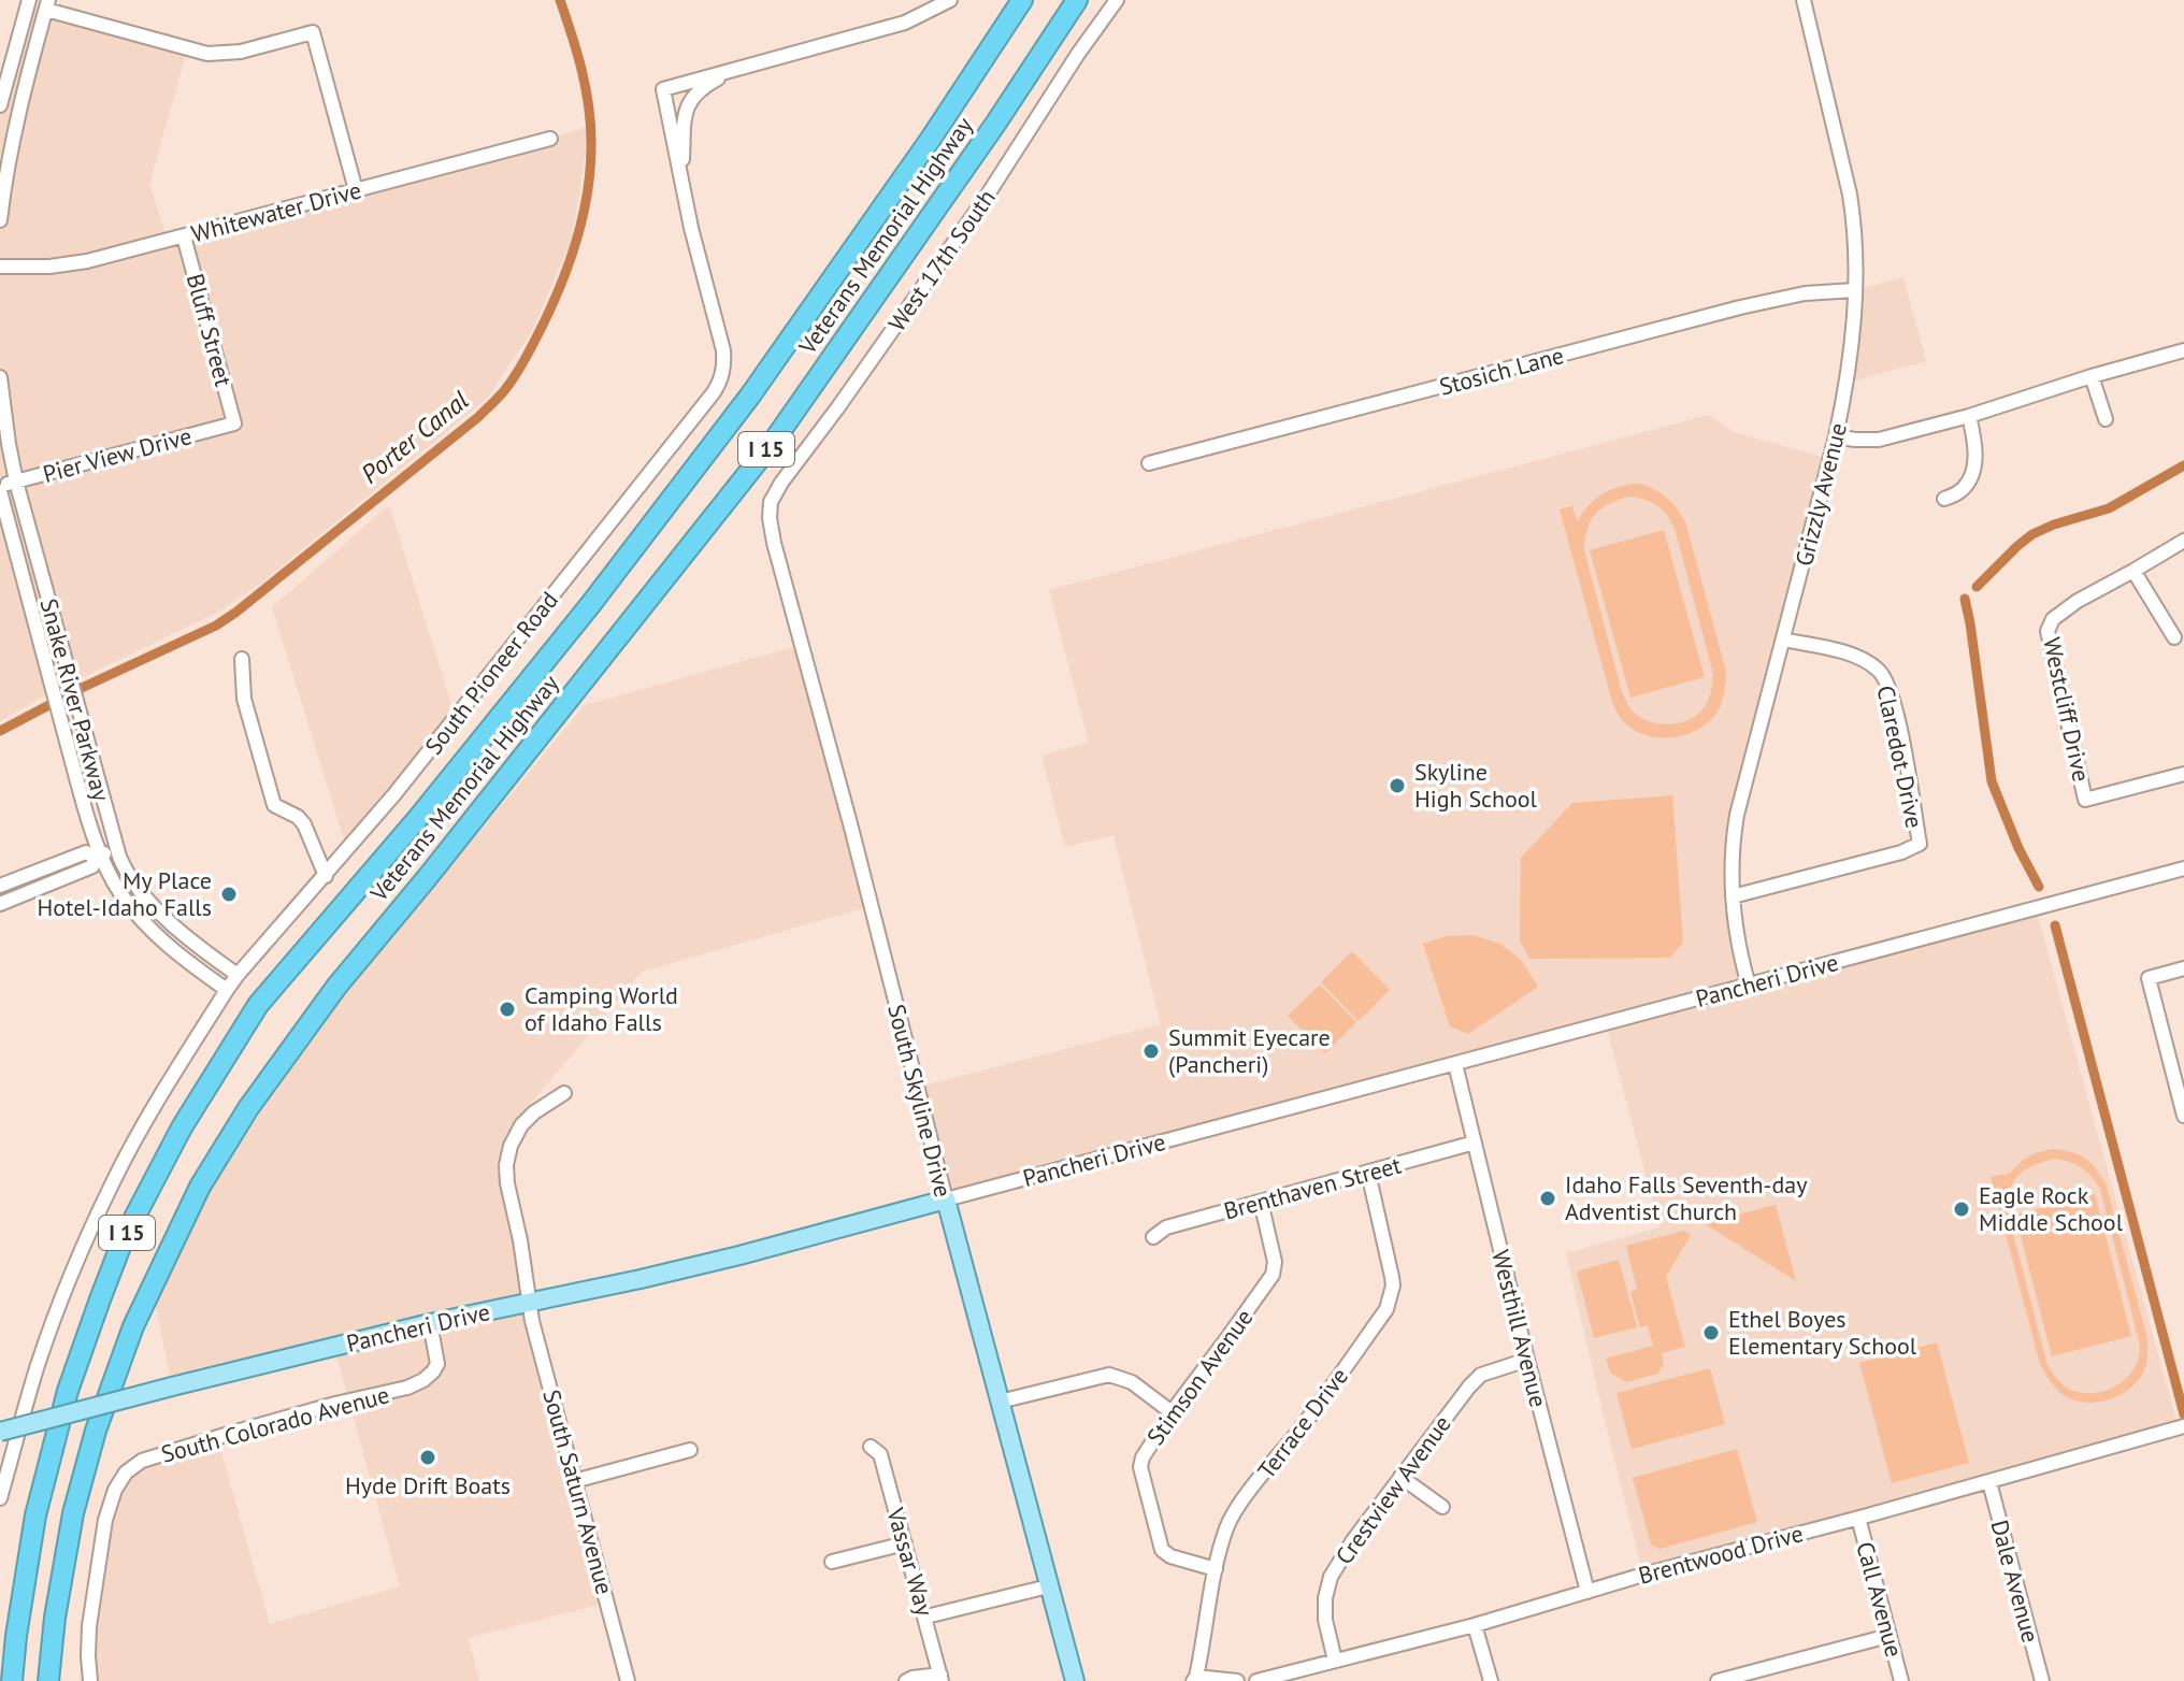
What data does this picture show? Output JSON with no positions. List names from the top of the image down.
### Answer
{
  "streets": {
    "highway": ["Veterans Memorial Highway", "I 15"],
    "main road": ["Pancheri Drive", "South Skyline Drive"],
    "street": [
      "Whitewater Drive",
      "West 17th South",
      "Bluff Street",
      "Stosich Lane",
      "Pier View Drive",
      "Grizzly Avenue",
      "South Pioneer Road",
      "Snake River Parkway",
      "Westcliff Drive",
      "Claredot Drive",
      "Brenthaven Street",
      "Westhill Avenue",
      "Stimson Avenue",
      "Terrace Drive",
      "South Colorado Avenue",
      "Crestview Avenue",
      "South Saturn Avenue",
      "Brentwood Drive",
      "Vassar Way",
      "Dale Avenue",
      "Call Avenue"
    ]
  },
  "crossings": [
    ["Whitewater Drive", "Bluff Street"],
    ["West 17th South", "South Skyline Drive"],
    ["Bluff Street", "Pier View Drive"],
    ["Stosich Lane", "Grizzly Avenue"],
    ["Pier View Drive", "Snake River Parkway"],
    ["Grizzly Avenue", "Claredot Drive"],
    ["Grizzly Avenue", "Pancheri Drive"],
    ["South Pioneer Road", "Snake River Parkway"],
    ["Pancheri Drive", "South Skyline Drive"],
    ["Pancheri Drive", "Westhill Avenue"],
    ["Pancheri Drive", "South Colorado Avenue"],
    ["Pancheri Drive", "South Saturn Avenue"],
    ["Brenthaven Street", "Westhill Avenue"],
    ["Brenthaven Street", "Stimson Avenue"],
    ["Brenthaven Street", "Terrace Drive"],
    ["Westhill Avenue", "Crestview Avenue"],
    ["Westhill Avenue", "Brentwood Drive"],
    ["Stimson Avenue", "Terrace Drive"],
    ["Crestview Avenue", "Brentwood Drive"],
    ["Brentwood Drive", "Dale Avenue"],
    ["Brentwood Drive", "Call Avenue"]
  ],
  "water": ["Porter Canal"],
  "places": [
    "Skyline High School",
    "My Place Hotel-Idaho Falls",
    "Camping World of Idaho Falls",
    "Summit Eyecare (Pancheri)",
    "Idaho Falls Seventh-day Adventist Church",
    "Eagle Rock Middle School",
    "Ethel Boyes Elementary School",
    "Hyde Drift Boats"
  ]
}
